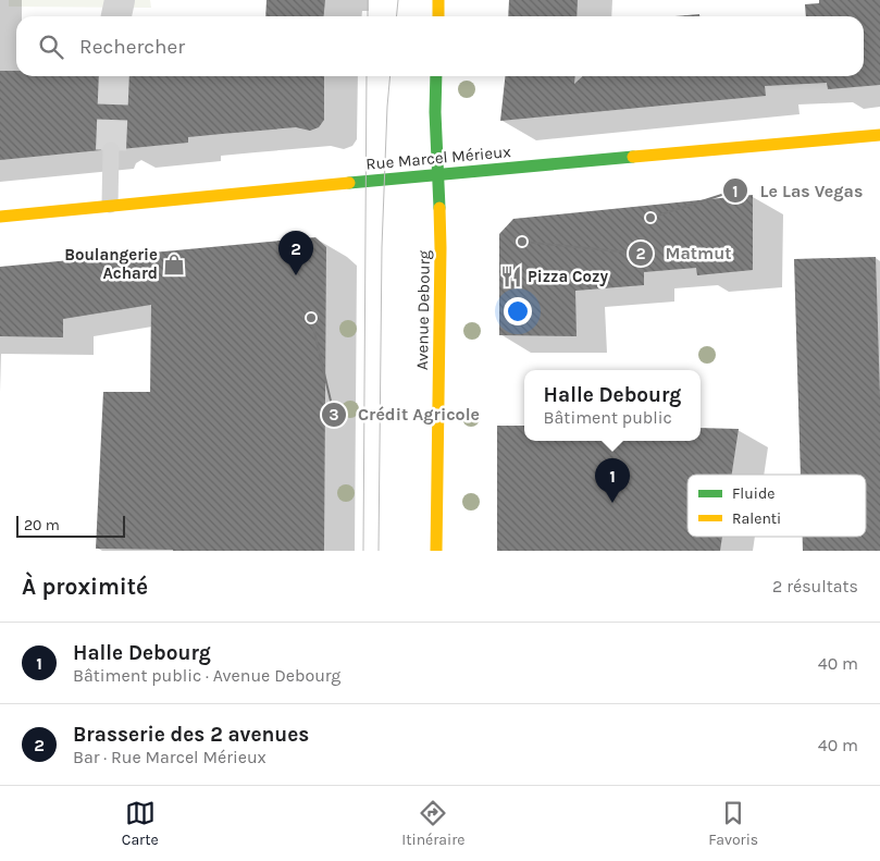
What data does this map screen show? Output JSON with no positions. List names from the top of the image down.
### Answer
{
  "streets": {
    "street": ["Rue Marcel Mérieux", "Avenue Debourg"]
  },
  "crossings": [
    ["Rue Marcel Mérieux", "Avenue Debourg"]
  ],
  "places": {
    "other": ["Le Las Vegas", "Matmut", "Crédit Agricole"],
    "shop": ["Boulangerie Achard"],
    "restaurant": ["Pizza Cozy"]
  },
  "legend": ["Fluide", "Ralenti"],
  "scale_bar": "20 m",
  "page": {
    "search": "Rechercher",
    "pins": ["2", "1"],
    "popup": ["Halle Debourg", "Bâtiment public"],
    "scale": "20 m",
    "heading": ["À proximité", "2 résultats"],
    "list": [
      {
        "mark": "1",
        "name": "Halle Debourg",
        "note": "Bâtiment public · Avenue Debourg",
        "value": "40 m"
      },
      {
        "mark": "2",
        "name": "Brasserie des 2 avenues",
        "note": "Bar · Rue Marcel Mérieux",
        "value": "40 m"
      }
    ],
    "nav": ["Carte", "Itinéraire", "Favoris"]
  }
}
